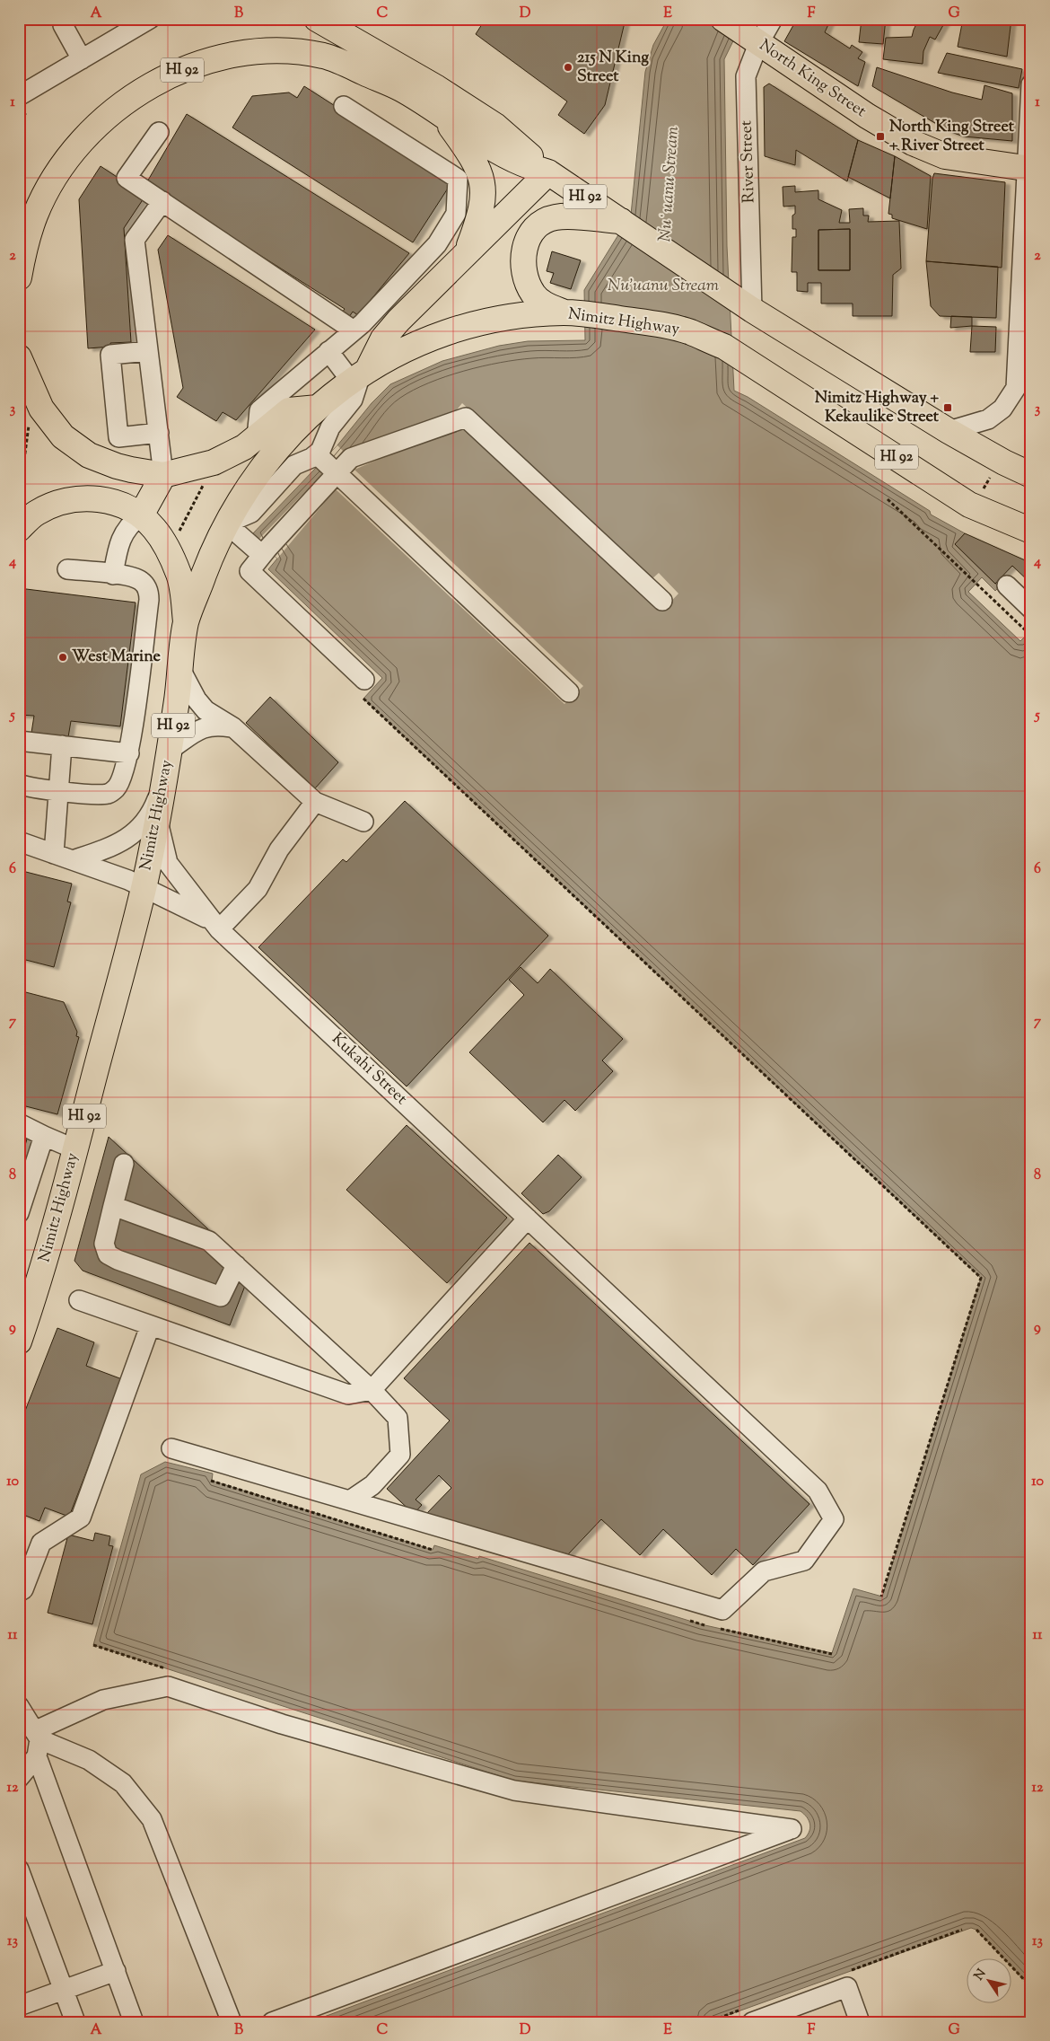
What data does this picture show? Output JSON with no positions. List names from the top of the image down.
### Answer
{
  "streets": {
    "main road": ["HI 92", "North King Street", "Nimitz Highway"],
    "street": ["River Street", "Kukahi Street"]
  },
  "crossings": [
    ["HI 92", "River Street"],
    ["North King Street", "River Street"],
    ["Nimitz Highway", "Kukahi Street"]
  ],
  "water": ["Nuʻuanu Stream", "Nu'uanu Stream"],
  "places": {
    "other": ["215 N King Street", "West Marine"],
    "transit": ["North King Street + River Street", "Nimitz Highway + Kekaulike Street"]
  },
  "north": "top left",
  "grid": {
    "columns": [
      "A",
      "B",
      "C",
      "D",
      "E",
      "F",
      "G"
    ],
    "rows": [
      "1",
      "2",
      "3",
      "4",
      "5",
      "6",
      "7",
      "8",
      "9",
      "10",
      "11",
      "12",
      "13"
    ]
  }
}
